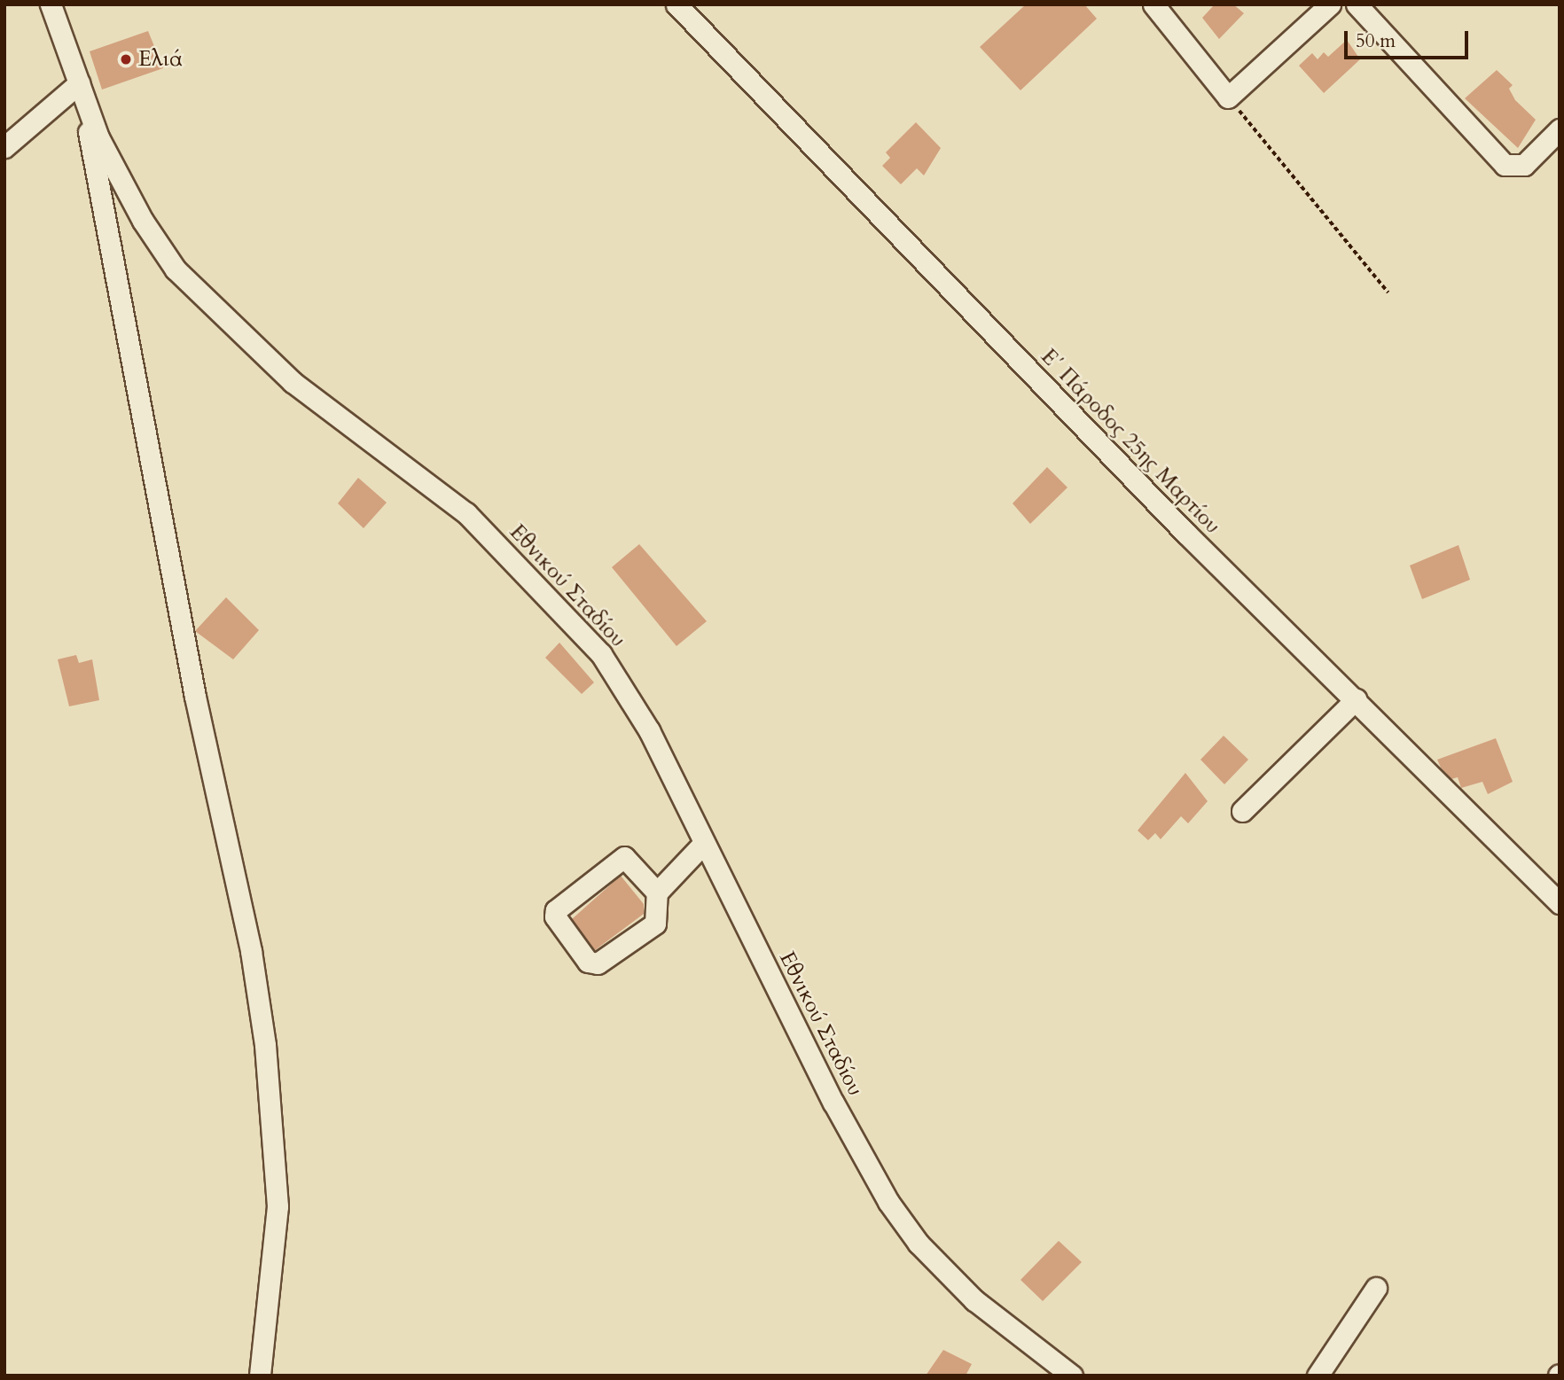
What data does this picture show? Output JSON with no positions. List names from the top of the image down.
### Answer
{
  "streets": {
    "street": ["Ε΄ Πάροδος 25ης Μαρτίου", "Εθνικού Σταδίου"]
  },
  "places": ["Ελιά"],
  "scale_bar": "50 m"
}
